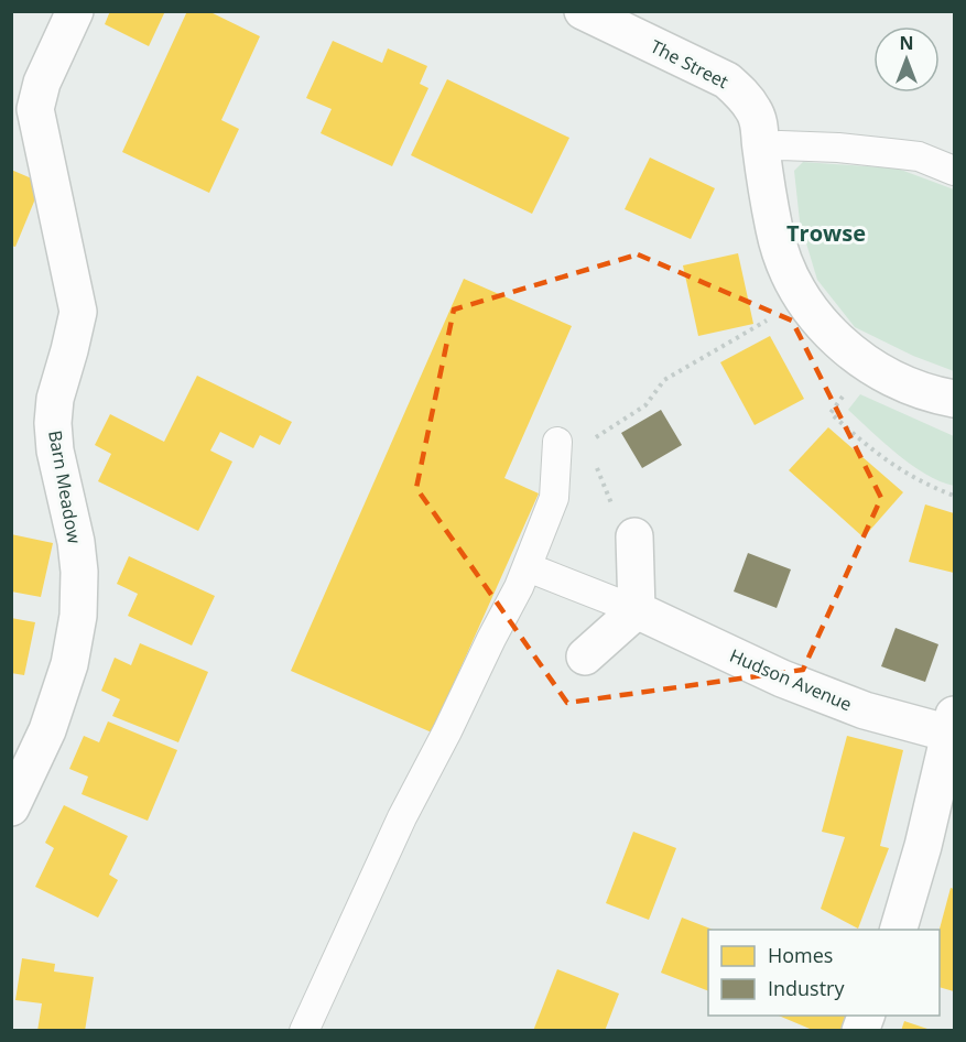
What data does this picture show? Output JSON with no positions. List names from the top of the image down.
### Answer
{
  "streets": {
    "street": ["The Street", "Barn Meadow", "Hudson Avenue"]
  },
  "districts": ["Trowse"],
  "legend": ["Homes", "Industry"],
  "north": "top"
}
